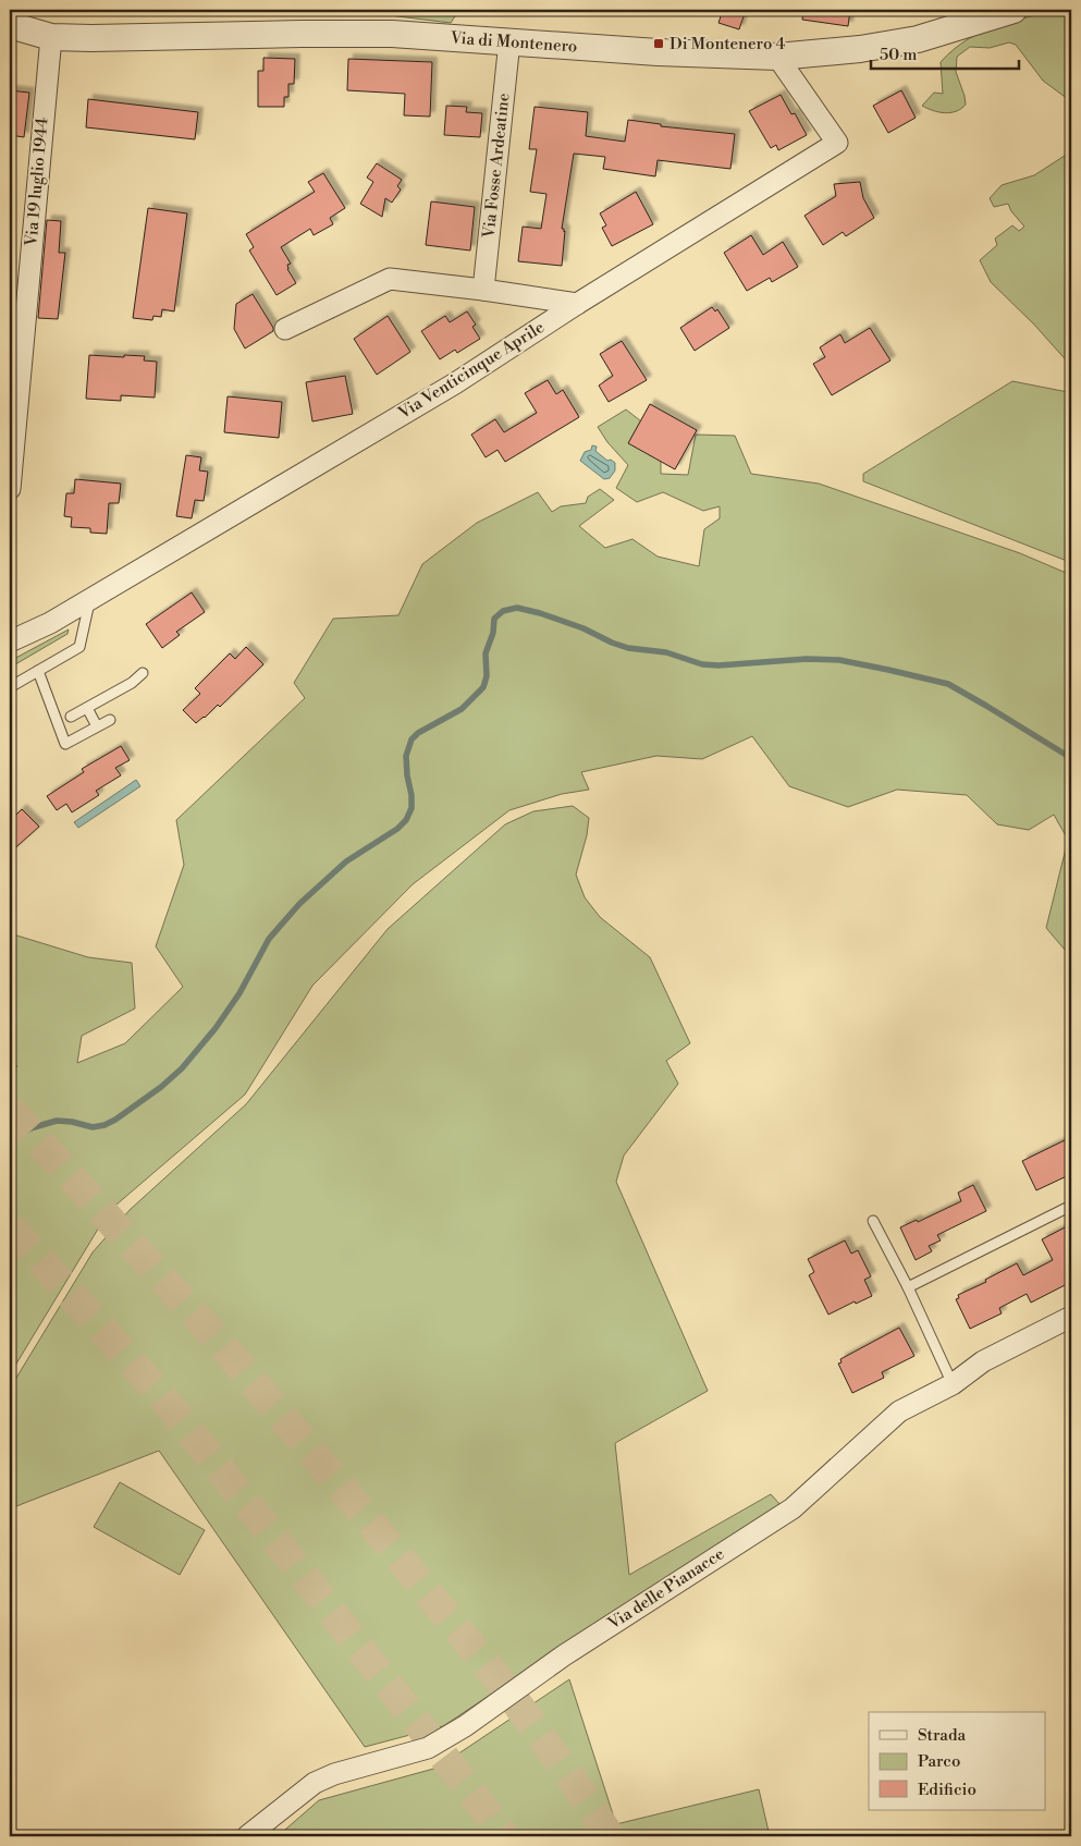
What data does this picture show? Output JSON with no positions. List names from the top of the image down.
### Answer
{
  "streets": {
    "street": [
      "Via di Montenero",
      "Via Fosse Ardeatine",
      "Via 19 luglio 1944",
      "Via Venticinque Aprile",
      "Via delle Pianacce"
    ]
  },
  "crossings": [
    ["Via di Montenero", "Via Fosse Ardeatine"],
    ["Via di Montenero", "Via 19 luglio 1944"],
    ["Via di Montenero", "Via Venticinque Aprile"]
  ],
  "places": {
    "transit": ["Di Montenero 4"]
  },
  "legend": ["Strada", "Parco", "Edificio"],
  "scale_bar": "50 m"
}
